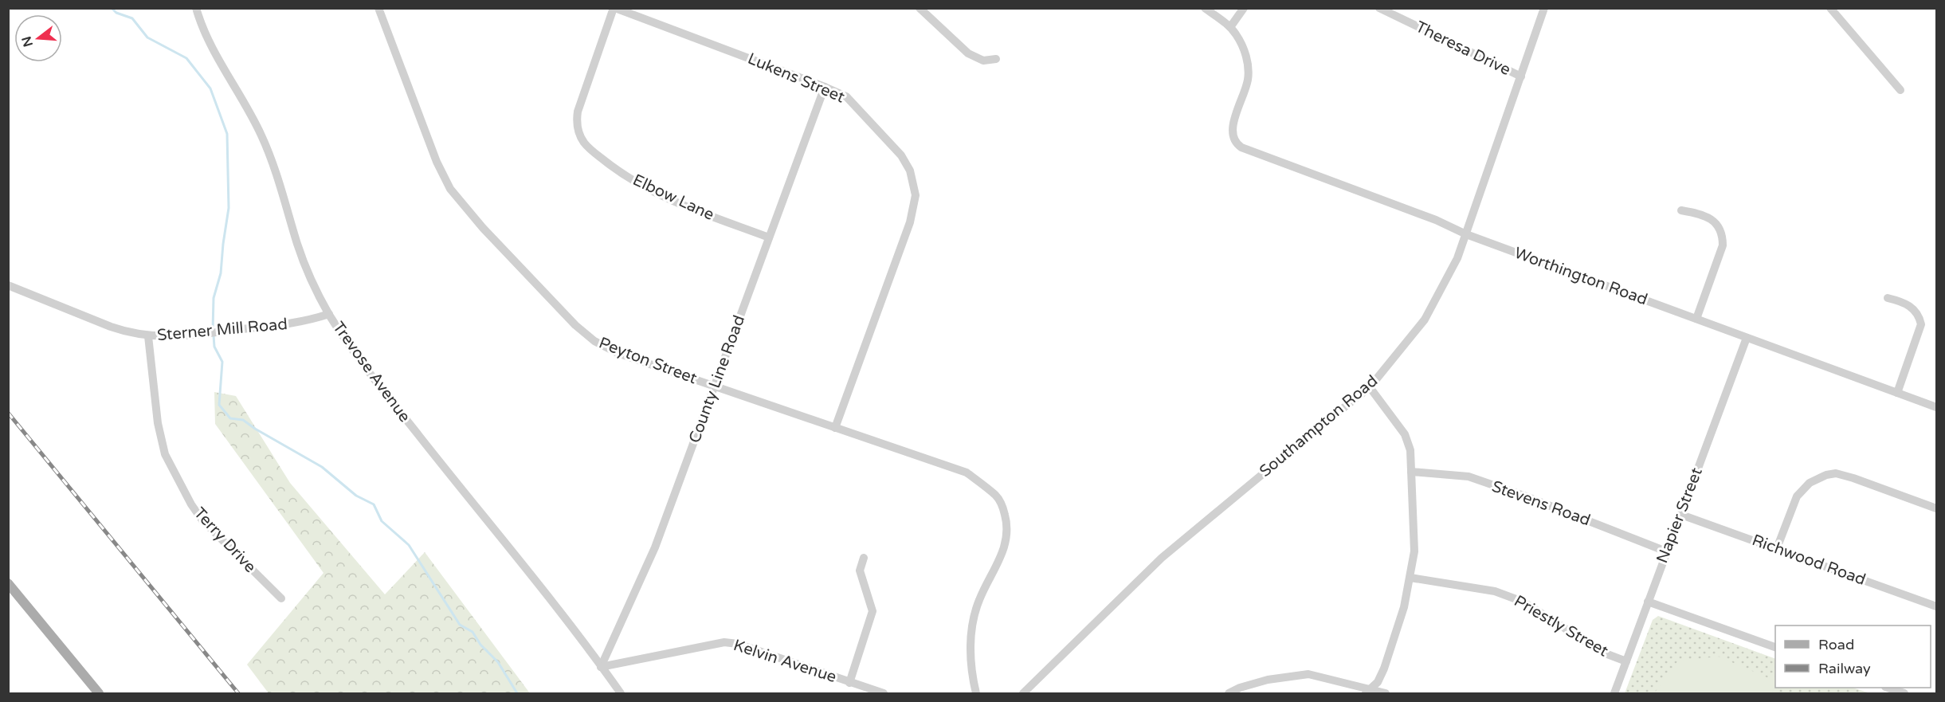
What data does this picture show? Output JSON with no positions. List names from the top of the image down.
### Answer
{
  "streets": {
    "street": [
      "Theresa Drive",
      "Lukens Street",
      "Elbow Lane",
      "Worthington Road",
      "Sterner Mill Road",
      "Peyton Street",
      "Trevose Avenue",
      "County Line Road",
      "Southampton Road",
      "Stevens Road",
      "Napier Street",
      "Terry Drive",
      "Richwood Road",
      "Priestly Street",
      "Kelvin Avenue"
    ]
  },
  "crossings": [
    ["Theresa Drive", "Southampton Road"],
    ["Lukens Street", "Elbow Lane"],
    ["Lukens Street", "Peyton Street"],
    ["Lukens Street", "County Line Road"],
    ["Elbow Lane", "County Line Road"],
    ["Worthington Road", "Southampton Road"],
    ["Worthington Road", "Napier Street"],
    ["Sterner Mill Road", "Trevose Avenue"],
    ["Sterner Mill Road", "Terry Drive"],
    ["Peyton Street", "County Line Road"],
    ["Trevose Avenue", "County Line Road"],
    ["Trevose Avenue", "Kelvin Avenue"],
    ["County Line Road", "Kelvin Avenue"],
    ["Stevens Road", "Napier Street"],
    ["Napier Street", "Richwood Road"],
    ["Napier Street", "Priestly Street"]
  ],
  "legend": ["Road", "Railway"],
  "north": "left"
}
